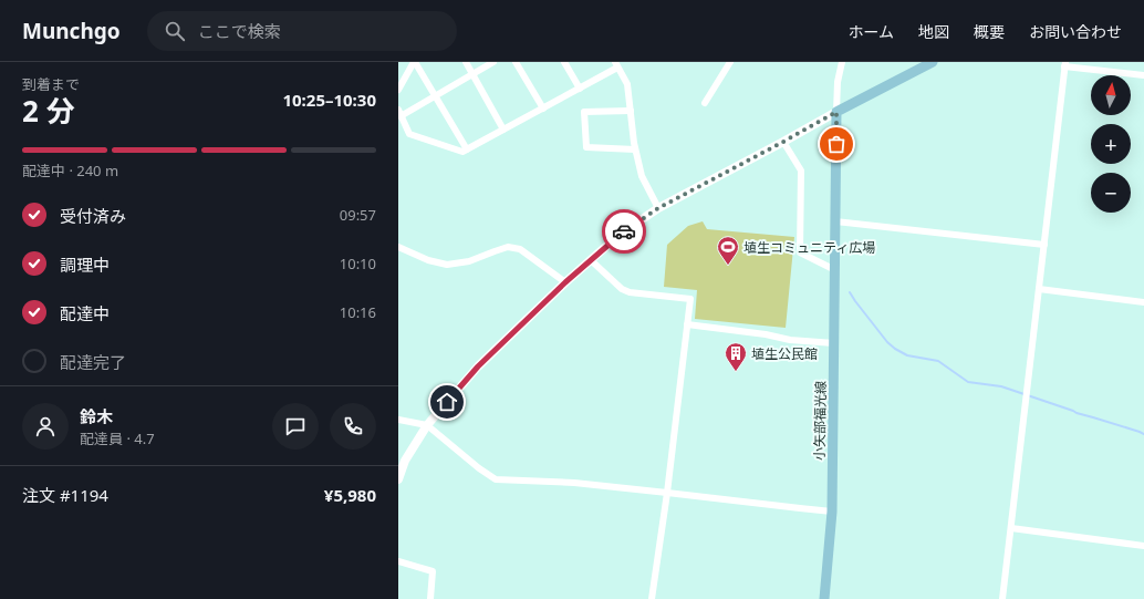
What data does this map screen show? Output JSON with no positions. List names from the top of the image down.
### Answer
{
  "streets": {
    "main road": ["小矢部福光線"]
  },
  "places": {
    "sports": ["埴生コミュニティ広場"],
    "building": ["埴生公民館"]
  },
  "north": "top",
  "page": {
    "header": "Munchgo",
    "search": "ここで検索",
    "nav": [
      "ホーム",
      "地図",
      "概要",
      "お問い合わせ"
    ],
    "heading": ["2 分", "到着まで", "10:25–10:30"],
    "panel": [
      "鈴木",
      "配達員 · 4.7",
      "注文 #1194",
      "¥5,980"
    ],
    "map_buttons": ["+", "−"],
    "bar": "配達中 · 240 m",
    "list": [
      ["受付済み", "09:57"],
      ["調理中", "10:10"],
      ["配達中", "10:16"],
      "配達完了"
    ]
  }
}
